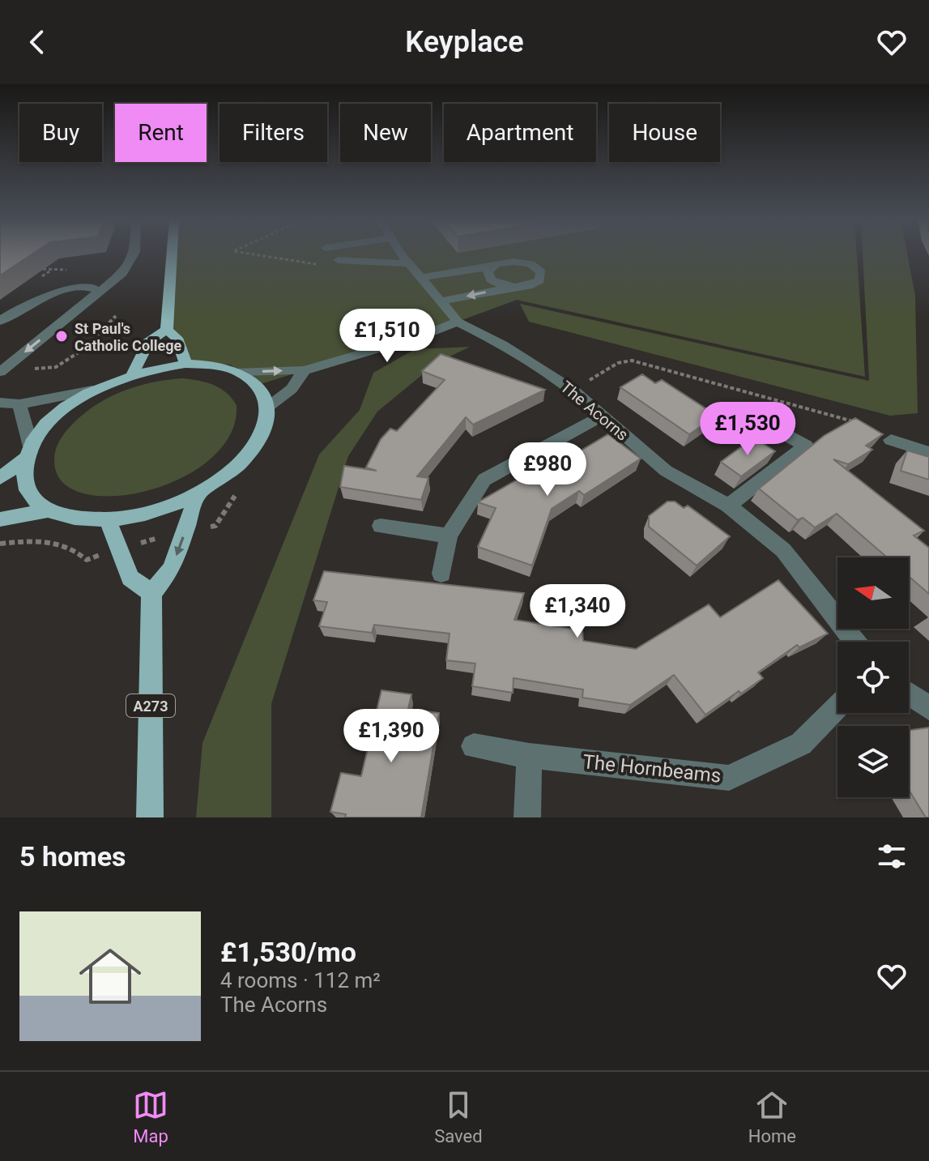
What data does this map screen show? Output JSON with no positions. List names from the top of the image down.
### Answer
{
  "streets": {
    "main road": ["A273"],
    "street": ["The Acorns", "The Hornbeams"]
  },
  "places": ["St Paul's Catholic College"],
  "north": "left",
  "page": {
    "header": "Keyplace",
    "chip": [
      "Buy",
      "Rent",
      "Filters",
      "New",
      "Apartment",
      "House"
    ],
    "price": [
      "£1,510",
      "£1,530",
      "£980",
      "£1,340",
      "£1,390"
    ],
    "heading": "5 homes",
    "list": [
      {
        "name": "£1,530/mo",
        "note": "4 rooms · 112 m² · The Acorns"
      }
    ],
    "tabs": ["Map", "Saved", "Home"]
  }
}
